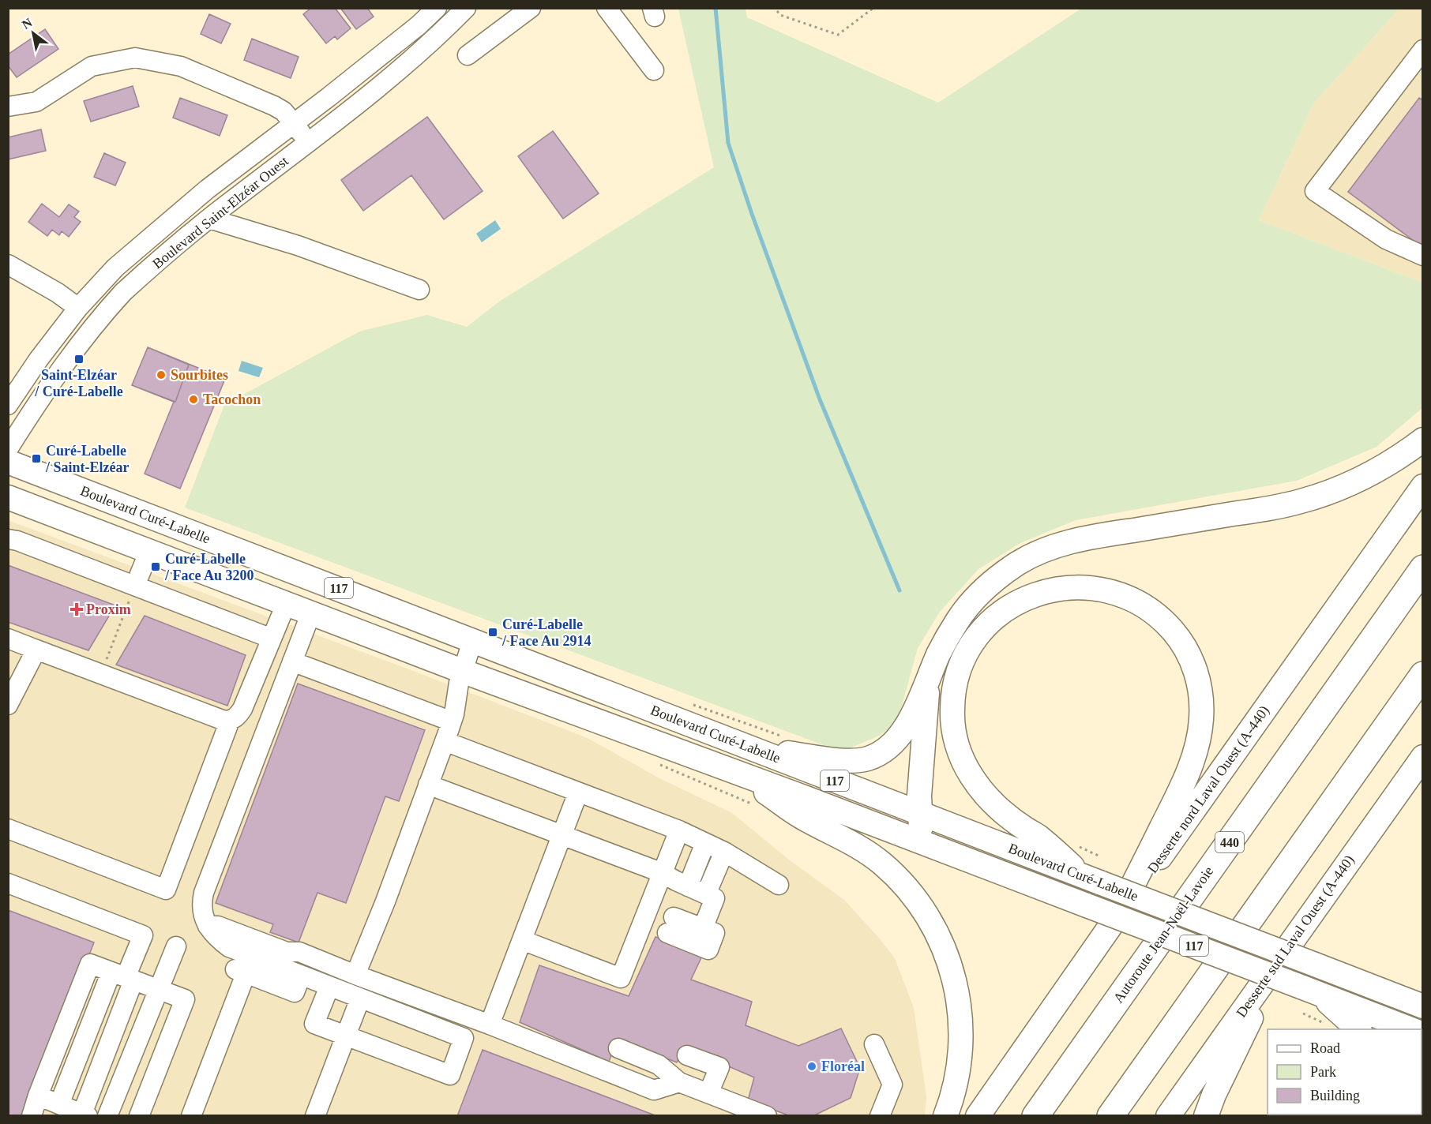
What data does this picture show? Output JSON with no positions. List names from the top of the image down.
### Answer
{
  "streets": {
    "highway": ["440", "Autoroute Jean-Noël-Lavoie"],
    "main road": [
      "Boulevard Curé-Labelle",
      "117",
      "Desserte nord Laval Ouest (A-440)",
      "Desserte sud Laval Ouest (A-440)"
    ],
    "street": ["Boulevard Saint-Elzéar Ouest"]
  },
  "places": {
    "transit": [
      "Saint-Elzéar / Curé-Labelle",
      "Curé-Labelle / Saint-Elzéar",
      "Curé-Labelle / Face Au 3200",
      "Curé-Labelle / Face Au 2914"
    ],
    "other": ["Sourbites", "Tacochon", "Floréal"],
    "health": ["Proxim"]
  },
  "legend": ["Road", "Park", "Building"],
  "north": "top left"
}
